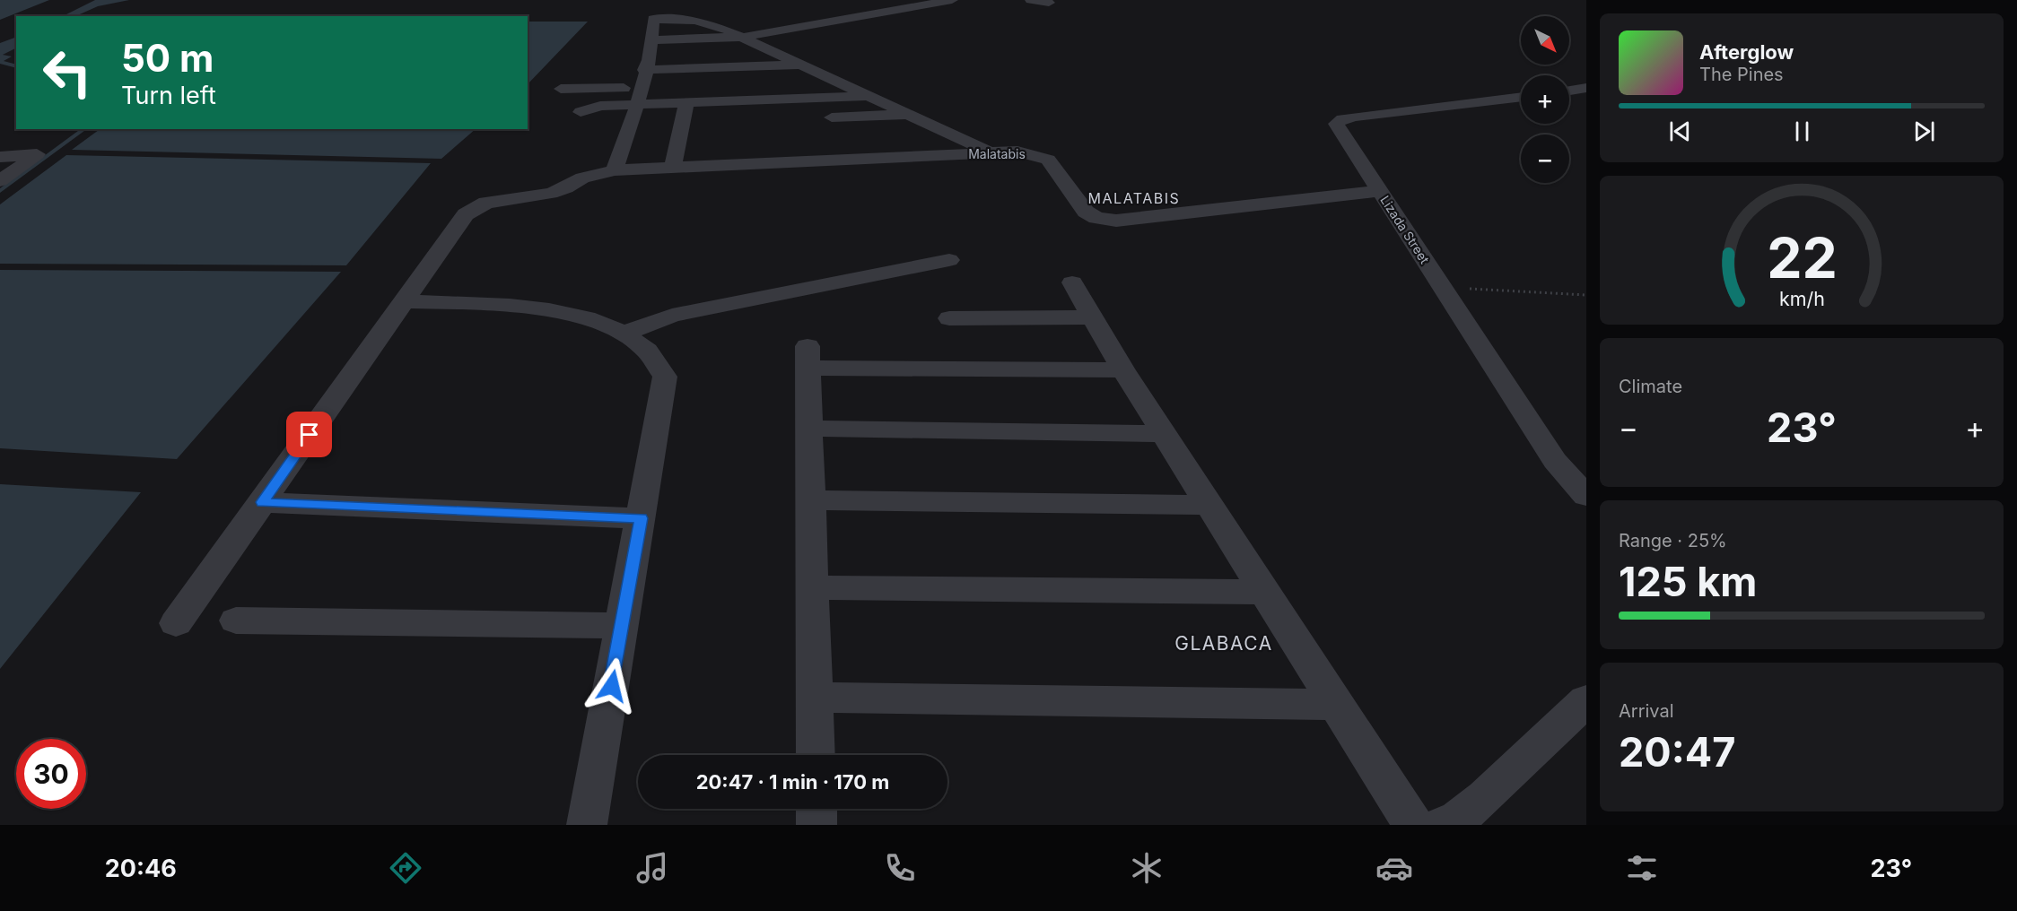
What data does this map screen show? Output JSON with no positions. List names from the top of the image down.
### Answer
{
  "streets": {
    "street": ["Malatabis", "Lizada Street"]
  },
  "crossings": [
    ["Malatabis", "Lizada Street"]
  ],
  "districts": ["MALATABIS", "GLABACA"],
  "north": "bottom right",
  "page": {
    "map_buttons": ["+", "−"],
    "turn": ["50 m", "Turn left"],
    "song": ["Afterglow", "The Pines"],
    "tile": [
      "Climate",
      ["Range · 25%", "125 km"],
      ["Arrival", "20:47"]
    ],
    "heat": ["−", "23°", "+"],
    "limit": "30",
    "trip": "20:47 · 1 min · 170 m",
    "tabs": ["20:46", "23°"],
    "gauge": ["22", "km/h"]
  }
}
